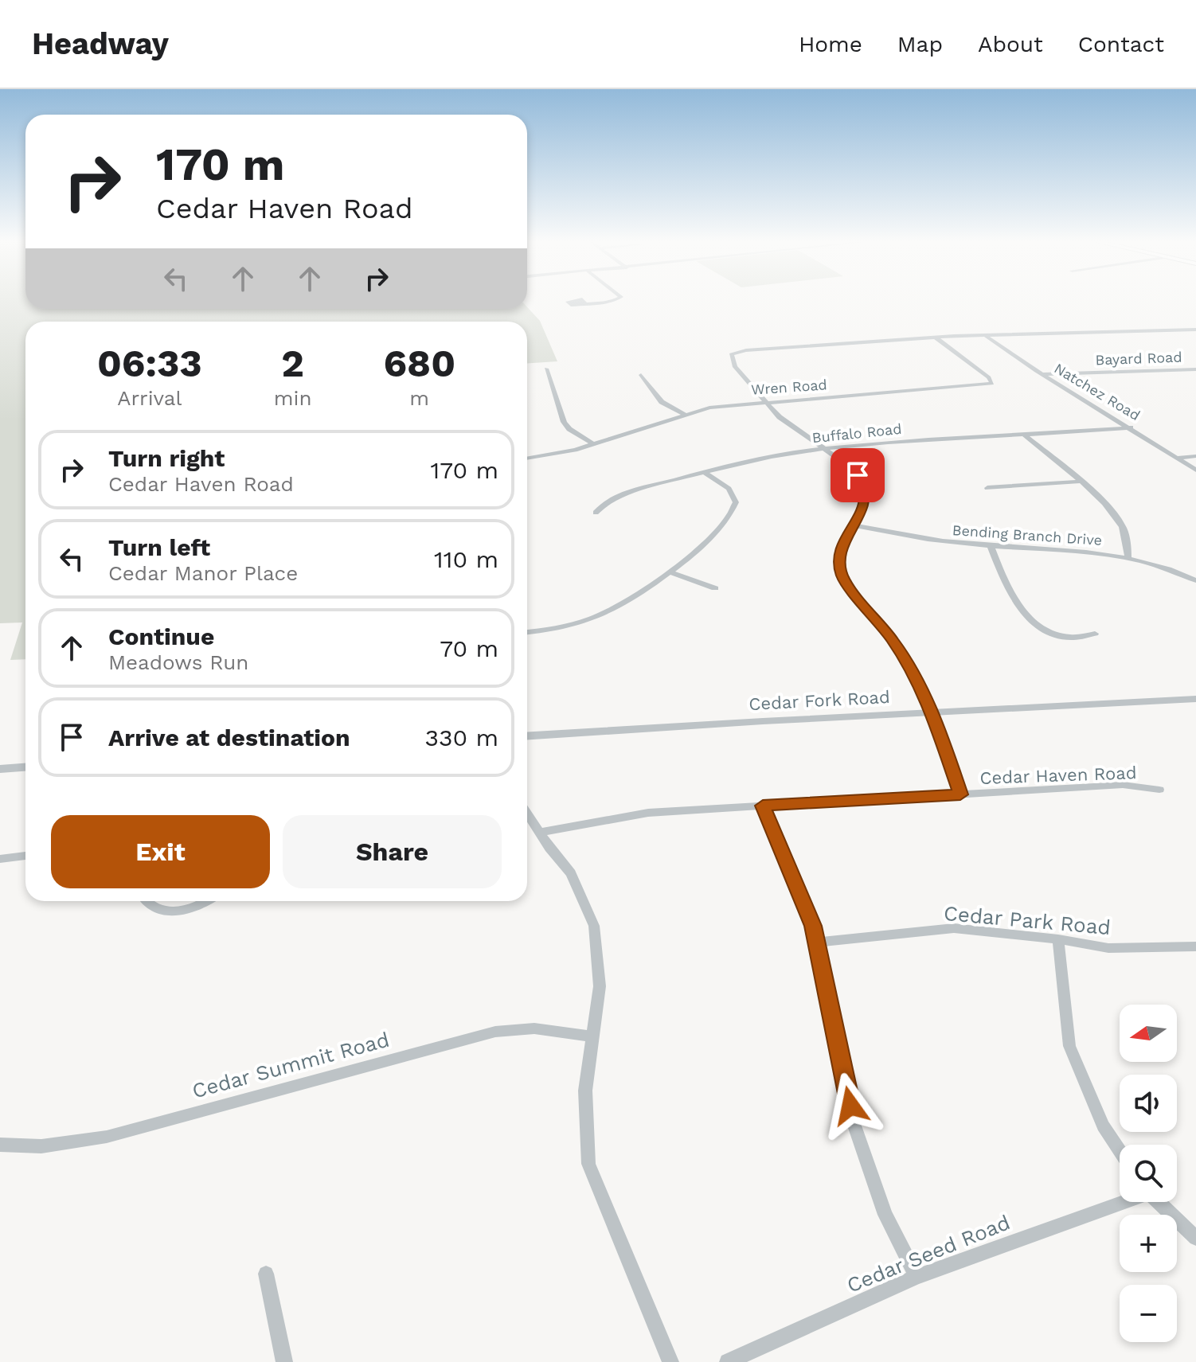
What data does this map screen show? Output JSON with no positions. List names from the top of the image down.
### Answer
{
  "streets": {
    "street": [
      "Bayard Road",
      "Wren Road",
      "Natchez Road",
      "Buffalo Road",
      "Bending Branch Drive",
      "Cedar Fork Road",
      "Cedar Haven Road",
      "Cedar Park Road",
      "Cedar Summit Road",
      "Cedar Seed Road"
    ]
  },
  "crossings": [
    ["Bayard Road", "Natchez Road"],
    ["Natchez Road", "Buffalo Road"]
  ],
  "north": "left",
  "page": {
    "header": "Headway",
    "nav": [
      "Home",
      "Map",
      "About",
      "Contact"
    ],
    "turn": ["170 m", "Cedar Haven Road"],
    "eta": [
      "06:33",
      "Arrival",
      "2",
      "min",
      "680",
      "m"
    ],
    "list": [
      {
        "name": "Turn right",
        "note": "Cedar Haven Road",
        "value": "170 m"
      },
      {
        "name": "Turn left",
        "note": "Cedar Manor Place",
        "value": "110 m"
      },
      {
        "name": "Continue",
        "note": "Meadows Run",
        "value": "70 m"
      },
      {
        "name": "Arrive at destination",
        "value": "330 m"
      }
    ],
    "buttons": ["Exit", "Share"],
    "map_buttons": ["+", "−"]
  }
}
